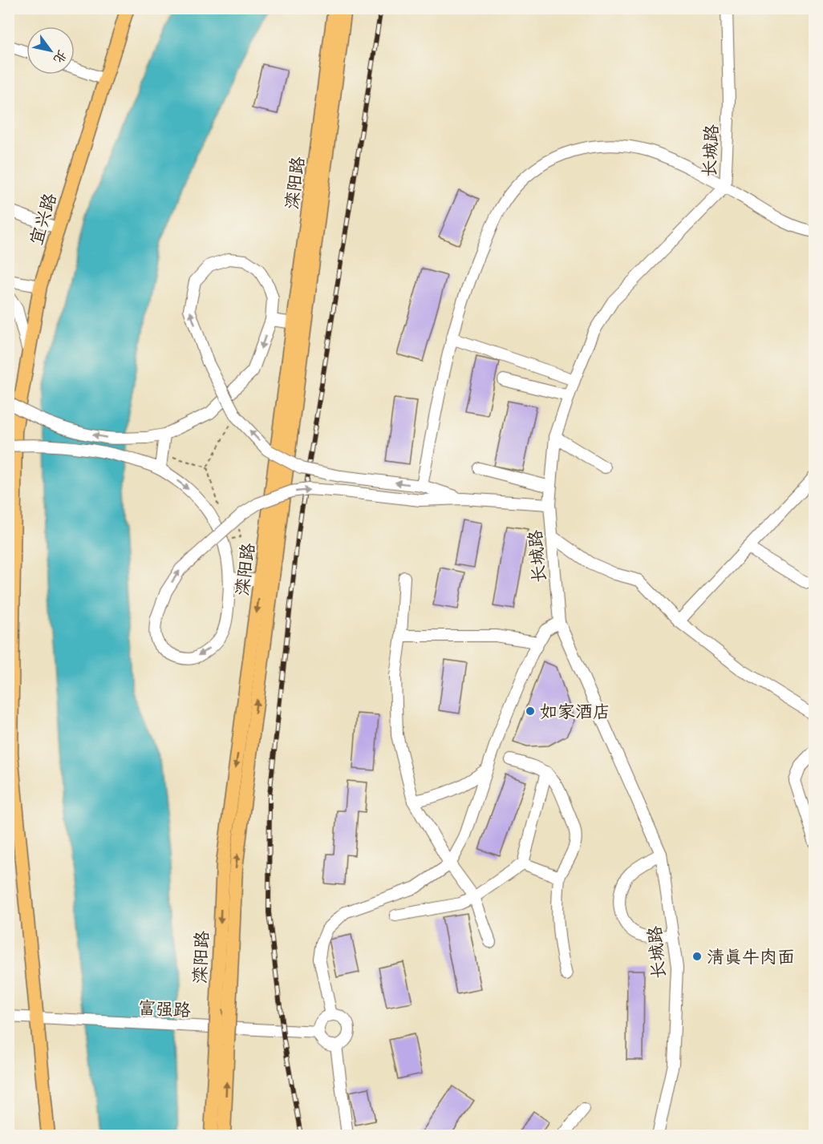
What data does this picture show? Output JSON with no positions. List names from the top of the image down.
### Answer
{
  "streets": {
    "main road": ["滦阳路", "宜兴路"],
    "street": ["长城路", "富强路"]
  },
  "crossings": [
    ["宜兴路", "富强路"]
  ],
  "places": ["如家酒店", "清真牛肉面"],
  "north": "bottom right"
}
